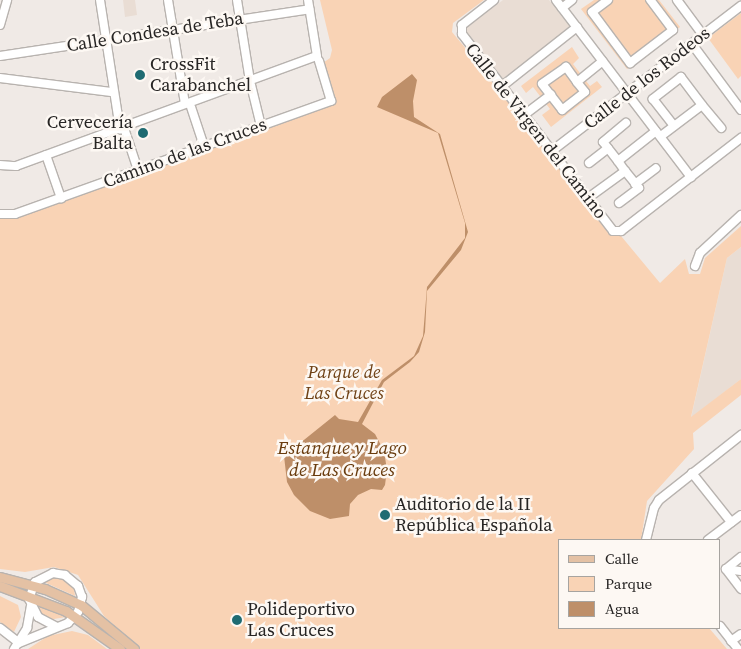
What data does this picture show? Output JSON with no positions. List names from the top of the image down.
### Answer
{
  "streets": {
    "street": [
      "Calle Condesa de Teba",
      "Calle de los Rodeos",
      "Calle de Virgen del Camino",
      "Camino de las Cruces"
    ]
  },
  "crossings": [
    ["Calle de los Rodeos", "Calle de Virgen del Camino"]
  ],
  "water": ["Estanque y Lago de Las Cruces"],
  "parks": ["Parque de Las Cruces"],
  "places": [
    "CrossFit Carabanchel",
    "Cervecería Balta",
    "Auditorio de la II República Española",
    "Polideportivo Las Cruces"
  ],
  "legend": ["Calle", "Parque", "Agua"]
}
